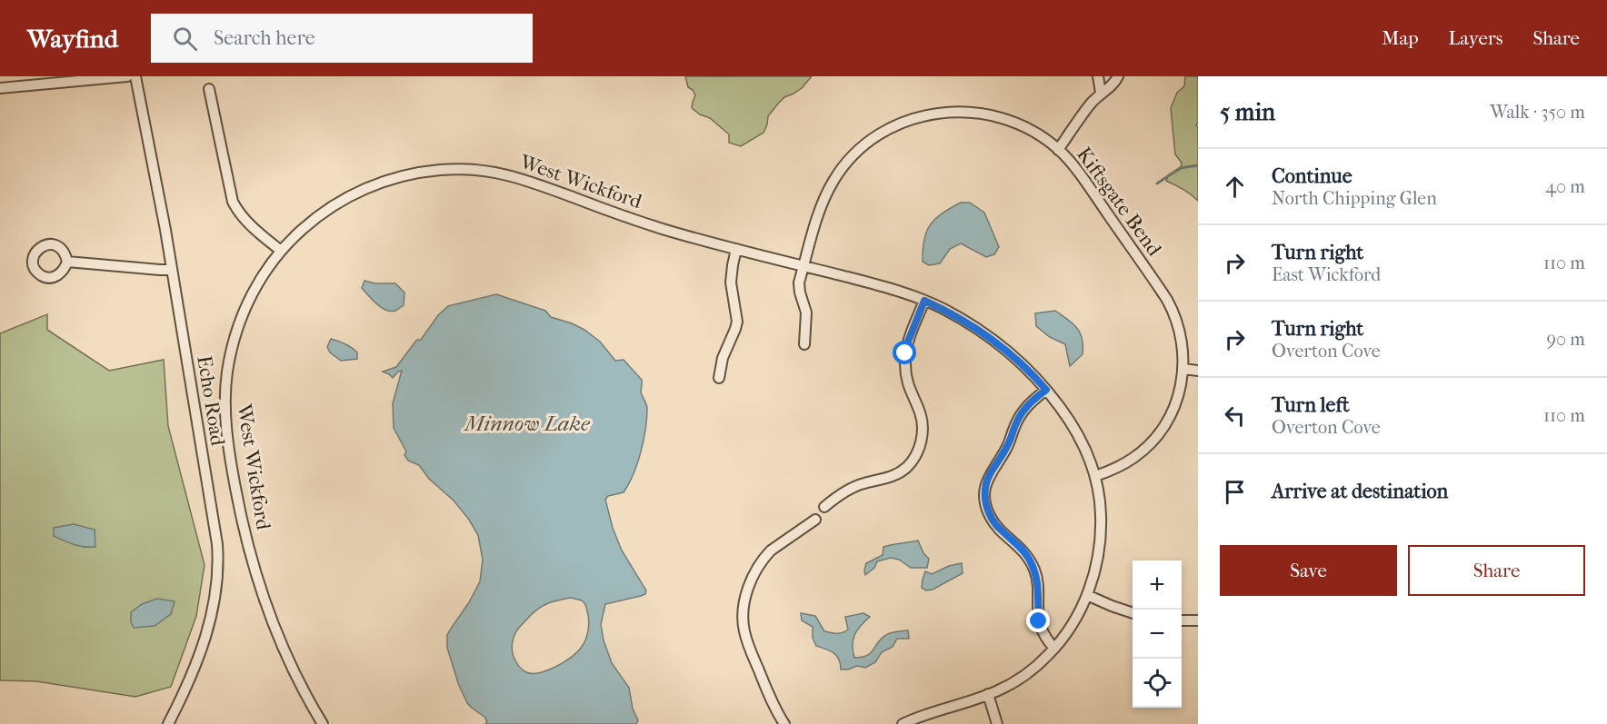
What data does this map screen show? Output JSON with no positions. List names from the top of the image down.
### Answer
{
  "streets": {
    "street": ["West Wickford", "Kiftsgate Bend", "Echo Road"]
  },
  "crossings": [
    ["West Wickford", "Kiftsgate Bend"]
  ],
  "water": ["Minnow Lake"],
  "page": {
    "header": "Wayfind",
    "search": "Search here",
    "nav": ["Map", "Layers", "Share"],
    "heading": ["5 min", "Walk · 350 m"],
    "list": [
      ["Continue", "North Chipping Glen", "40 m"],
      ["Turn right", "East Wickford", "110 m"],
      ["Turn right", "Overton Cove", "90 m"],
      ["Turn left", "Overton Cove", "110 m"],
      "Arrive at destination"
    ],
    "buttons": ["Save", "Share"],
    "map_buttons": ["+", "−"]
  }
}
